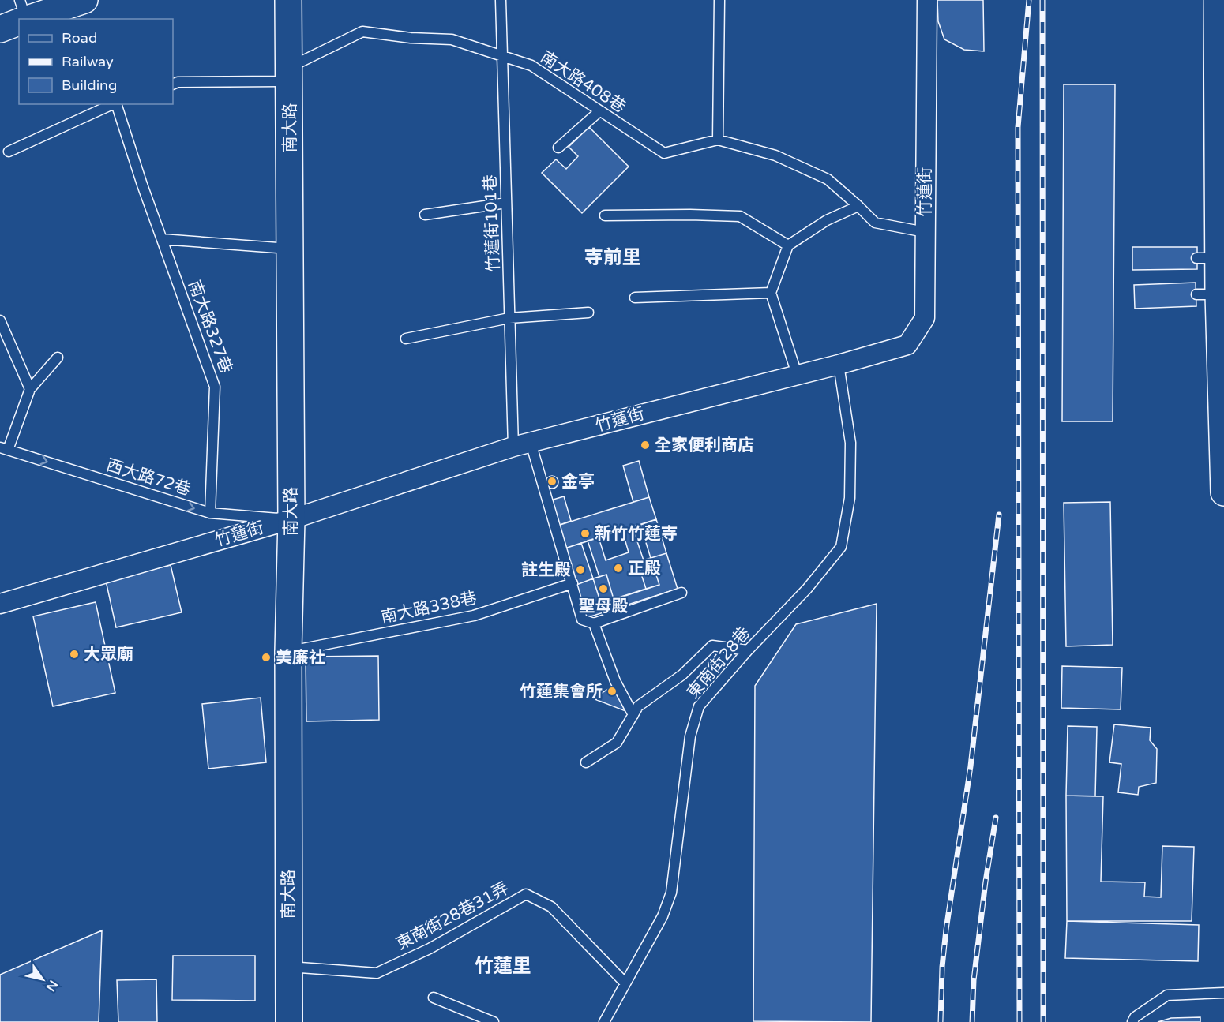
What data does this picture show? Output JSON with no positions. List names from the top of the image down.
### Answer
{
  "streets": {
    "main road": ["南大路"],
    "street": ["竹蓮街"],
    "lane": [
      "南大路408巷",
      "竹蓮街101巷",
      "南大路327巷",
      "西大路72巷",
      "南大路338巷",
      "東南街28巷",
      "東南街28巷31弄"
    ]
  },
  "crossings": [
    ["南大路408巷", "南大路"],
    ["南大路408巷", "竹蓮街101巷"],
    ["南大路", "竹蓮街"],
    ["南大路", "西大路72巷"],
    ["南大路", "南大路338巷"],
    ["南大路", "東南街28巷31弄"],
    ["竹蓮街", "竹蓮街101巷"],
    ["竹蓮街", "西大路72巷"],
    ["竹蓮街", "東南街28巷"],
    ["南大路327巷", "西大路72巷"],
    ["東南街28巷", "東南街28巷31弄"]
  ],
  "one_way": ["西大路72巷"],
  "districts": ["寺前里", "竹蓮里"],
  "places": [
    "全家便利商店",
    "金亭",
    "新竹竹蓮寺",
    "正殿",
    "註生殿",
    "聖母殿",
    "大眾廟",
    "美廉社",
    "竹蓮集會所"
  ],
  "legend": ["Road", "Railway", "Building"],
  "north": "bottom right"
}
